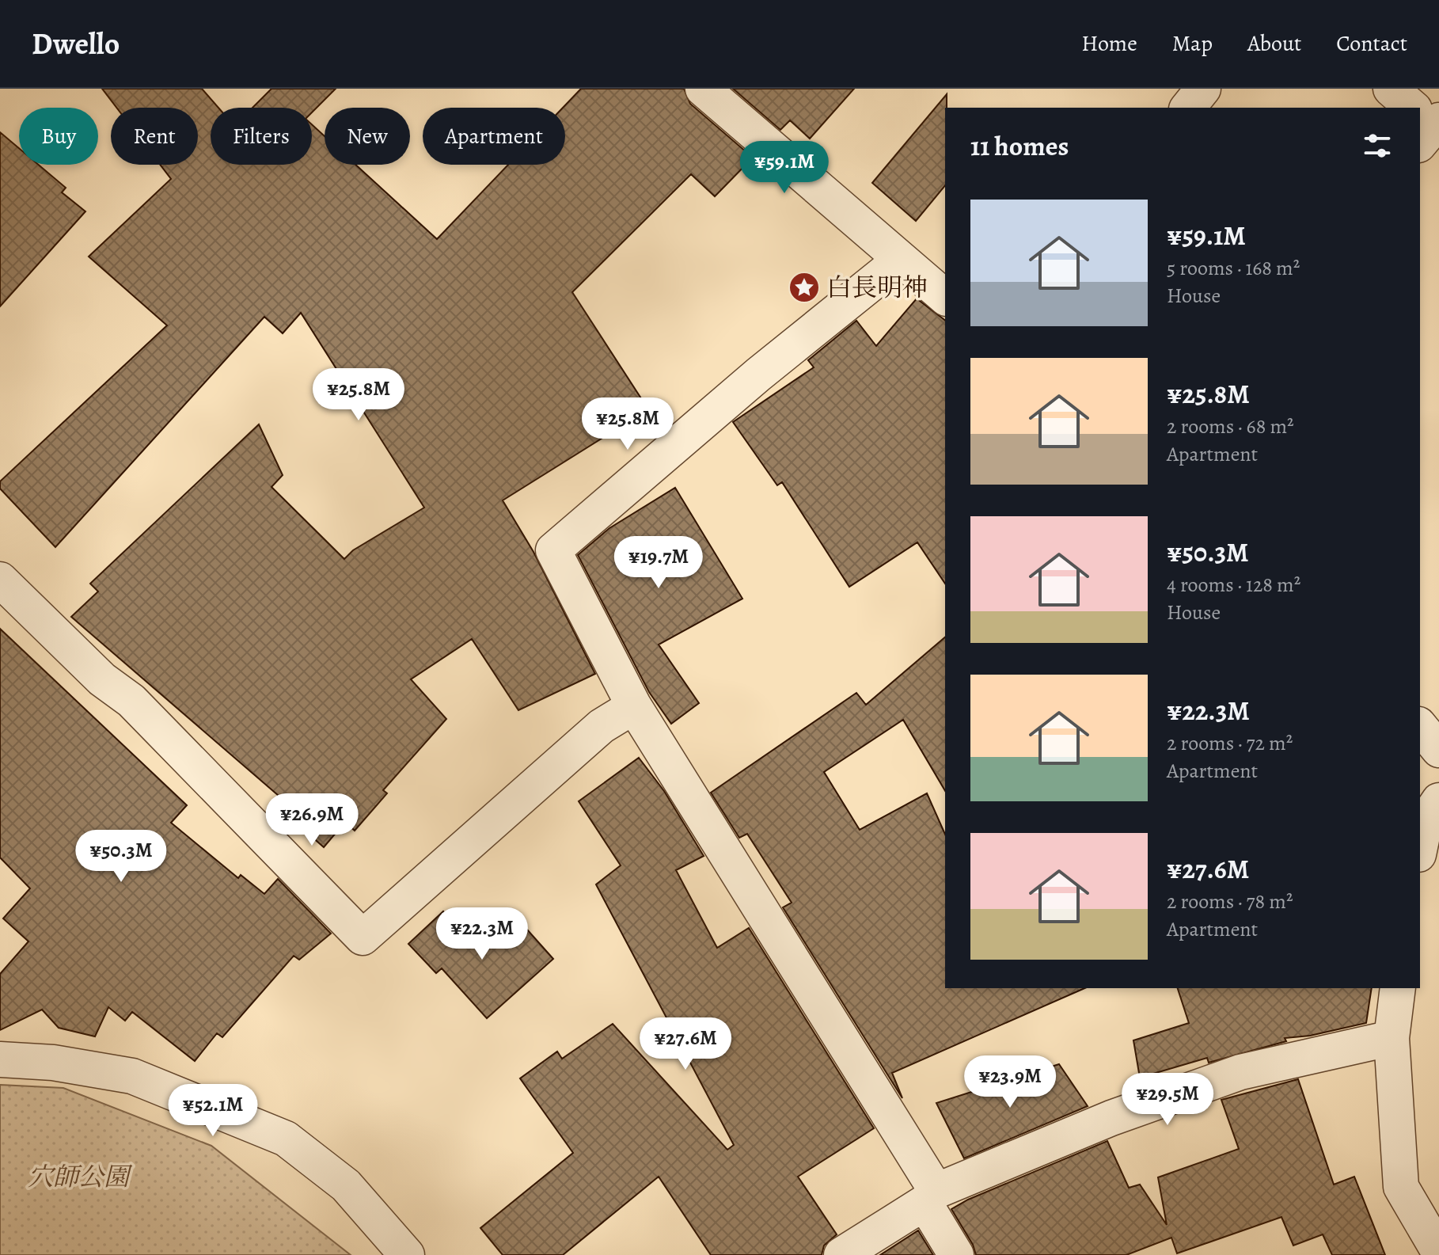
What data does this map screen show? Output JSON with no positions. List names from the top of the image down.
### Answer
{
  "parks": ["穴師公園"],
  "places": {
    "place": ["白長明神"]
  },
  "page": {
    "header": "Dwello",
    "nav": [
      "Home",
      "Map",
      "About",
      "Contact"
    ],
    "chip": [
      "Buy",
      "Rent",
      "Filters",
      "New",
      "Apartment"
    ],
    "heading": "11 homes",
    "price": [
      "¥59.1M",
      "¥25.8M",
      "¥25.8M",
      "¥19.7M",
      "¥26.9M",
      "¥50.3M",
      "¥22.3M",
      "¥27.6M",
      "¥23.9M",
      "¥29.5M",
      "¥52.1M"
    ],
    "list": [
      {
        "name": "¥59.1M",
        "note": "5 rooms · 168 m² · House"
      },
      {
        "name": "¥25.8M",
        "note": "2 rooms · 68 m² · Apartment"
      },
      {
        "name": "¥50.3M",
        "note": "4 rooms · 128 m² · House"
      },
      {
        "name": "¥22.3M",
        "note": "2 rooms · 72 m² · Apartment"
      },
      {
        "name": "¥27.6M",
        "note": "2 rooms · 78 m² · Apartment"
      }
    ]
  }
}
